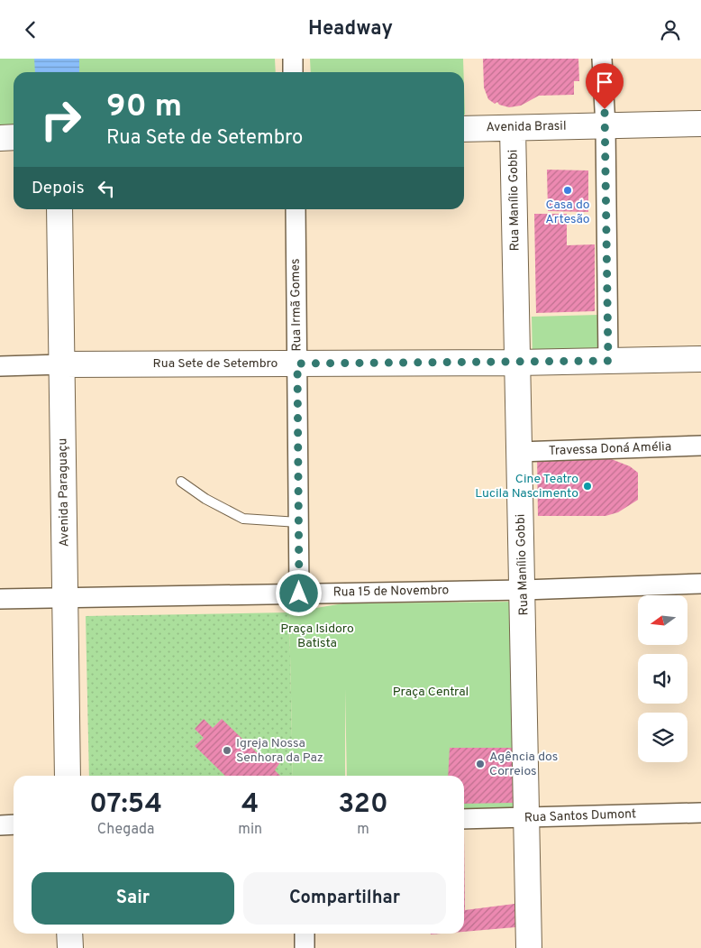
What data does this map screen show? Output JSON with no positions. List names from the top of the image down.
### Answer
{
  "streets": {
    "main road": [
      "Avenida Brasil",
      "Rua Manílio Gobbi",
      "Rua Sete de Setembro",
      "Avenida Paraguaçu"
    ],
    "street": [
      "Rua Irmã Gomes",
      "Travessa Doná Amélia",
      "Rua 15 de Novembro",
      "Rua Santos Dumont"
    ]
  },
  "crossings": [
    ["Avenida Brasil", "Rua Manílio Gobbi"],
    ["Rua Manílio Gobbi", "Rua Sete de Setembro"],
    ["Rua Manílio Gobbi", "Travessa Doná Amélia"],
    ["Rua Manílio Gobbi", "Rua 15 de Novembro"],
    ["Rua Manílio Gobbi", "Rua Santos Dumont"],
    ["Rua Irmã Gomes", "Rua Sete de Setembro"],
    ["Rua Irmã Gomes", "Rua 15 de Novembro"],
    ["Rua Sete de Setembro", "Avenida Paraguaçu"],
    ["Avenida Paraguaçu", "Rua 15 de Novembro"]
  ],
  "parks": ["Praça Isidoro Batista", "Praça Central"],
  "places": [
    "Casa do Artesão",
    "Cine Teatro Lucila Nascimento",
    "Igreja Nossa Senhora da Paz",
    "Agência dos Correios"
  ],
  "north": "left",
  "page": {
    "header": "Headway",
    "turn": ["90 m", "Rua Sete de Setembro"],
    "then": "Depois",
    "eta": [
      "07:54",
      "Chegada",
      "4",
      "min",
      "320",
      "m"
    ],
    "buttons": ["Sair", "Compartilhar"]
  }
}
